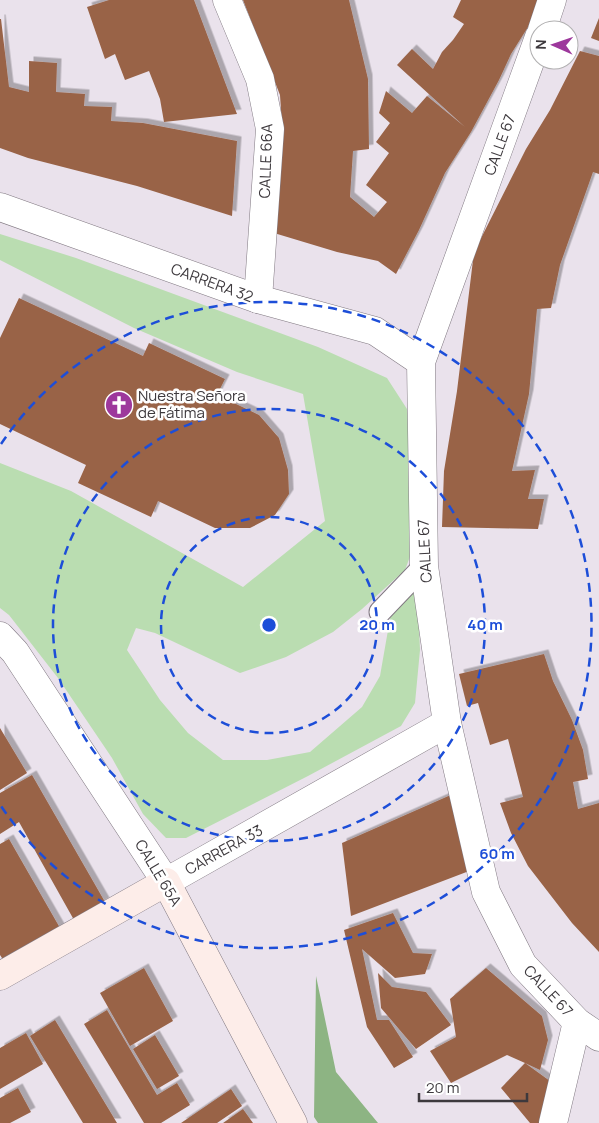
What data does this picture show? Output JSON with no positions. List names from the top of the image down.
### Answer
{
  "streets": {
    "main road": ["CARRERA 33", "CALLE 65A"],
    "street": ["CALLE 67", "CALLE 66A", "CARRERA 32"]
  },
  "crossings": [
    ["CALLE 67", "CARRERA 32"],
    ["CALLE 67", "CARRERA 33"],
    ["CALLE 66A", "CARRERA 32"],
    ["CARRERA 33", "CALLE 65A"]
  ],
  "places": {
    "church": ["Nuestra Señora de Fátima"]
  },
  "scale_bar": "20 m",
  "north": "left",
  "rings": ["20 m", "40 m", "60 m"]
}
